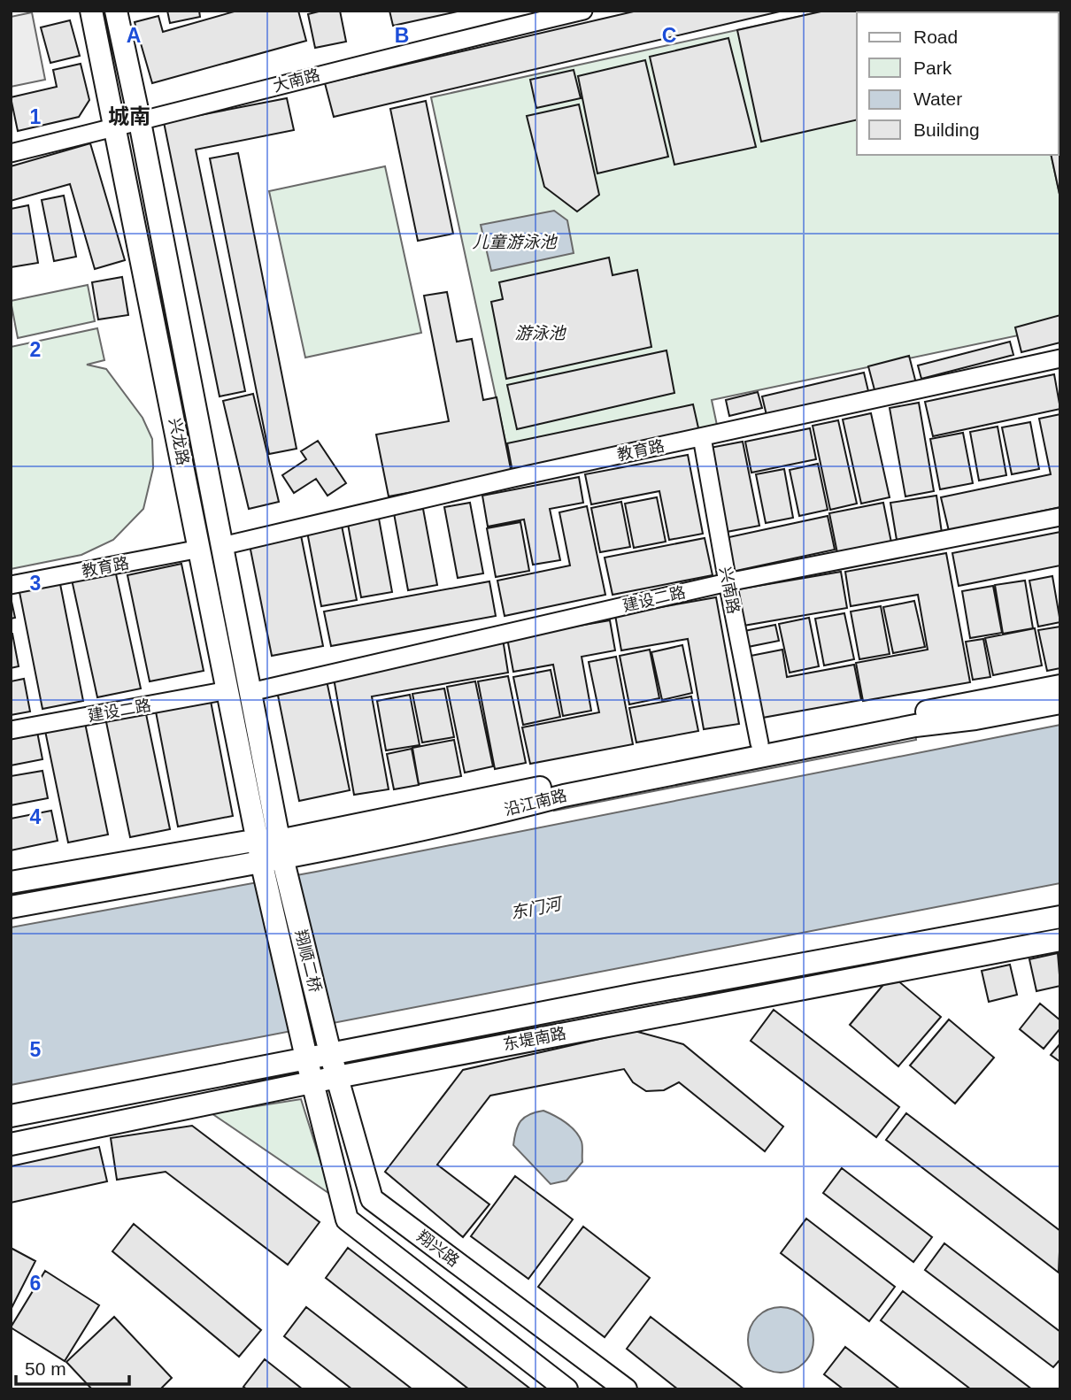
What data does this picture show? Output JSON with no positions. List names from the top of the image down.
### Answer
{
  "streets": {
    "main road": [
      "兴龙路",
      "沿江南路",
      "翔顺二桥",
      "东堤南路",
      "翔兴路"
    ],
    "street": [
      "大南路",
      "教育路",
      "兴南路",
      "建设二路"
    ]
  },
  "crossings": [
    ["大南路", "兴龙路"],
    ["兴龙路", "教育路"],
    ["兴龙路", "建设二路"],
    ["兴龙路", "沿江南路"],
    ["兴龙路", "翔顺二桥"],
    ["教育路", "兴南路"],
    ["兴南路", "建设二路"],
    ["兴南路", "沿江南路"],
    ["沿江南路", "翔顺二桥"],
    ["翔顺二桥", "东堤南路"],
    ["翔顺二桥", "翔兴路"],
    ["东堤南路", "翔兴路"]
  ],
  "districts": ["城南"],
  "water": ["儿童游泳池", "游泳池", "东门河"],
  "legend": [
    "Road",
    "Park",
    "Water",
    "Building"
  ],
  "scale_bar": "50 m",
  "grid": {
    "columns": ["A", "B", "C"],
    "rows": [
      "1",
      "2",
      "3",
      "4",
      "5",
      "6"
    ]
  }
}
